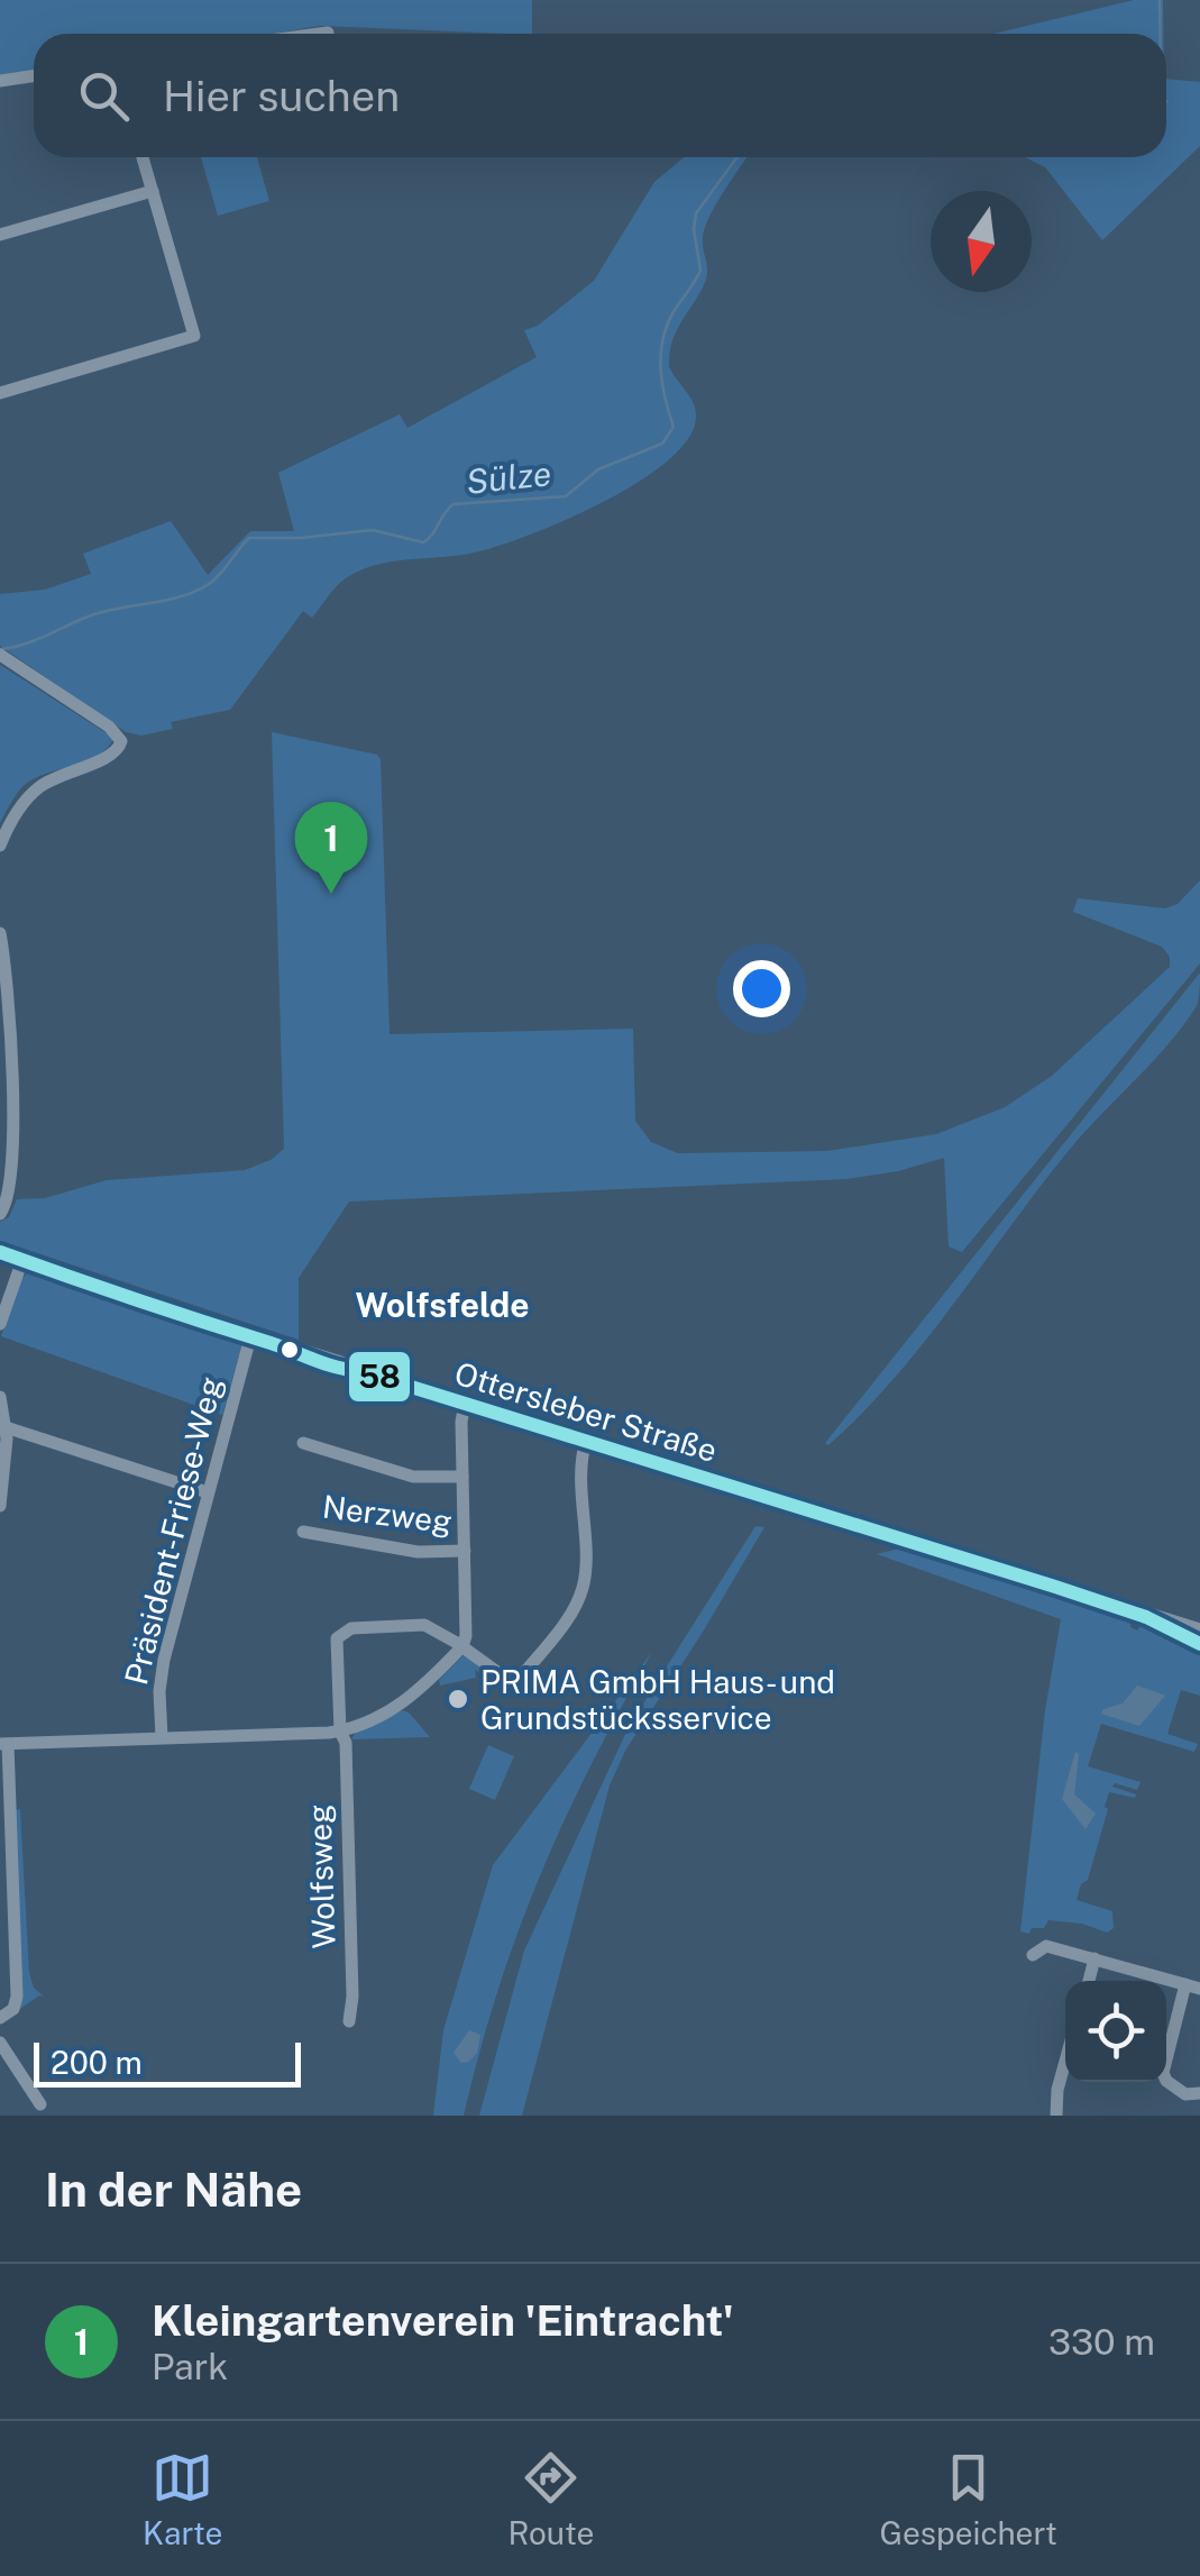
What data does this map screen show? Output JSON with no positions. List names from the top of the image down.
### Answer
{
  "streets": {
    "main road": ["Ottersleber Straße"],
    "street": ["Nerzweg", "Präsident-Friese-Weg", "Wolfsweg"]
  },
  "crossings": [
    ["Ottersleber Straße", "Präsident-Friese-Weg"]
  ],
  "districts": ["Wolfsfelde"],
  "water": ["Sülze"],
  "places": ["PRIMA GmbH Haus- und Grundstücksservice"],
  "lines": ["transit line 58"],
  "scale_bar": "200 m",
  "north": "bottom",
  "page": {
    "search": "Hier suchen",
    "pins": "1",
    "scale": "200 m",
    "heading": "In der Nähe",
    "list": [
      {
        "mark": "1",
        "name": "Kleingartenverein 'Eintracht'",
        "note": "Park",
        "value": "330 m"
      }
    ],
    "nav": ["Karte", "Route", "Gespeichert"]
  }
}
